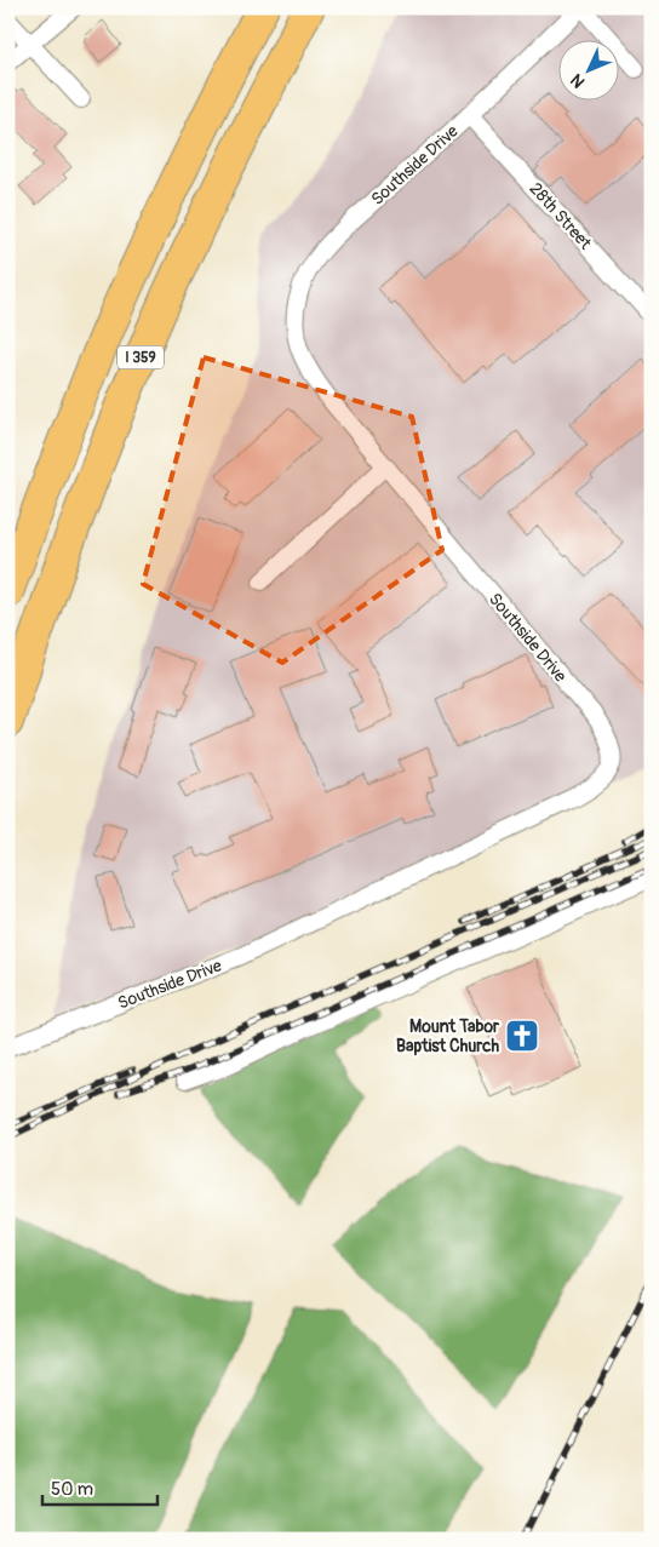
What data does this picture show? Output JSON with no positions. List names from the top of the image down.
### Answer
{
  "streets": {
    "highway": ["I 359"],
    "street": ["Southside Drive", "28th Street"]
  },
  "crossings": [
    ["Southside Drive", "28th Street"]
  ],
  "places": {
    "church": ["Mount Tabor Baptist Church"]
  },
  "scale_bar": "50 m",
  "north": "bottom left"
}
